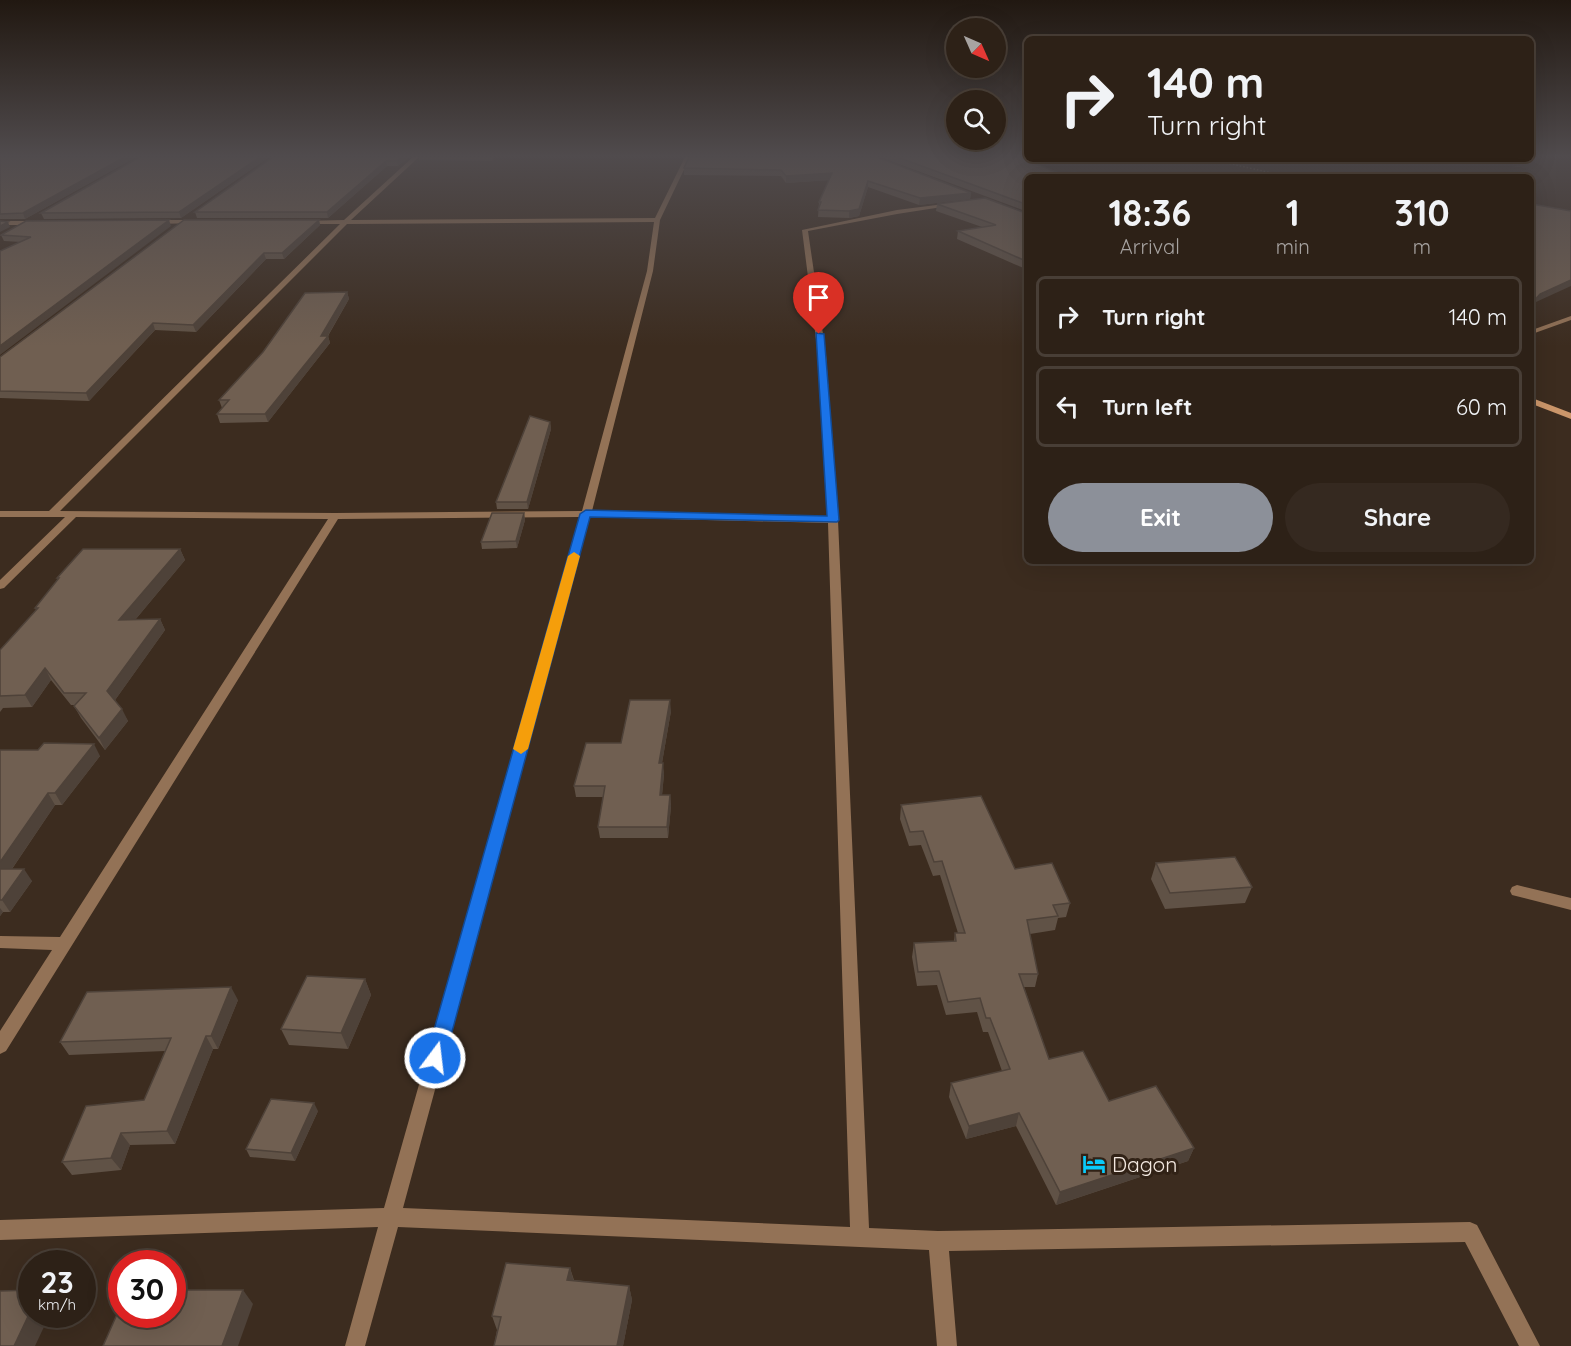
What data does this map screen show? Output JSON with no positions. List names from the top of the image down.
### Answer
{
  "places": {
    "hotel": ["Dagon"]
  },
  "north": "bottom right",
  "page": {
    "turn": ["140 m", "Turn right"],
    "eta": [
      "18:36",
      "Arrival",
      "1",
      "min",
      "310",
      "m"
    ],
    "list": [
      {
        "name": "Turn right",
        "value": "140 m"
      },
      {
        "name": "Turn left",
        "value": "60 m"
      }
    ],
    "buttons": ["Exit", "Share"],
    "speed": "23 km/h",
    "limit": "30"
  }
}
